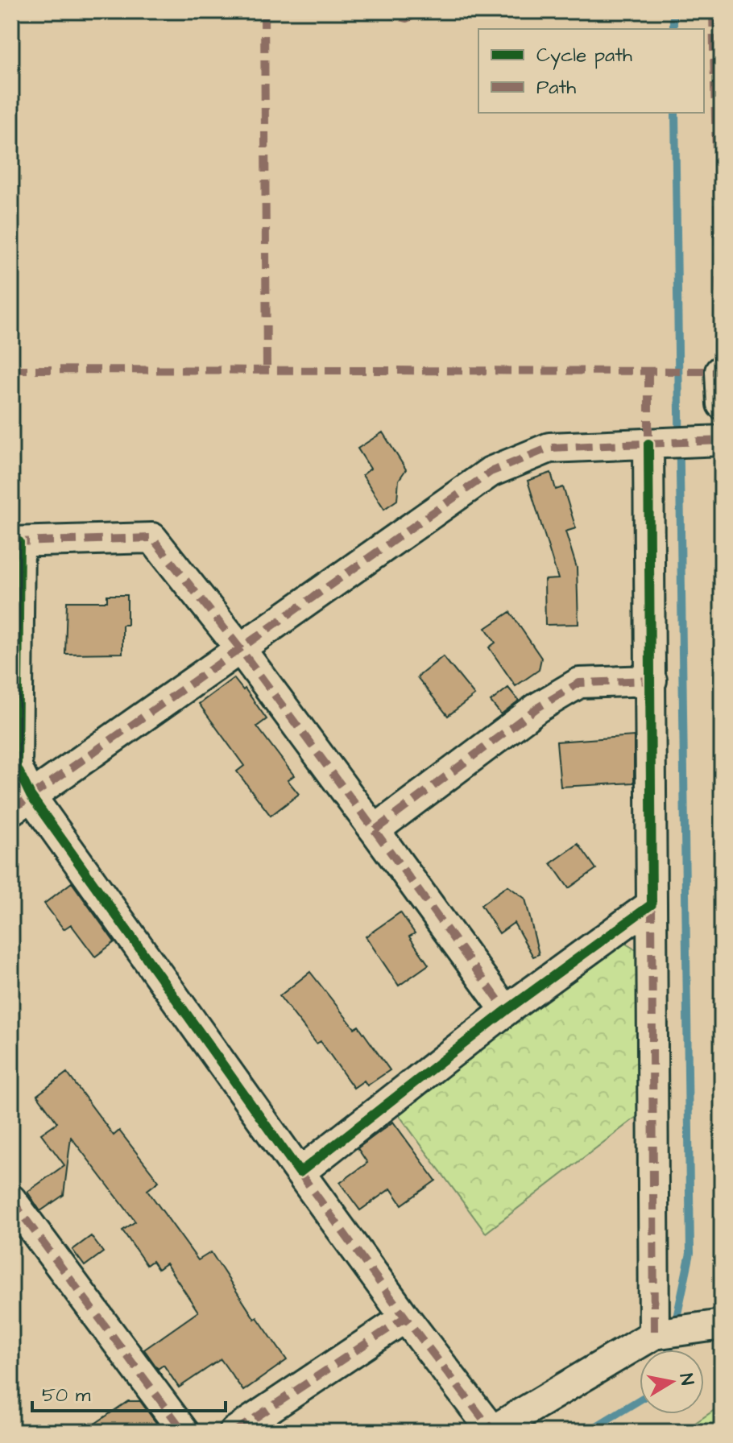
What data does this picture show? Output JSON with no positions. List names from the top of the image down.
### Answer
{
  "legend": ["Cycle path", "Path"],
  "scale_bar": "50 m",
  "north": "right"
}
